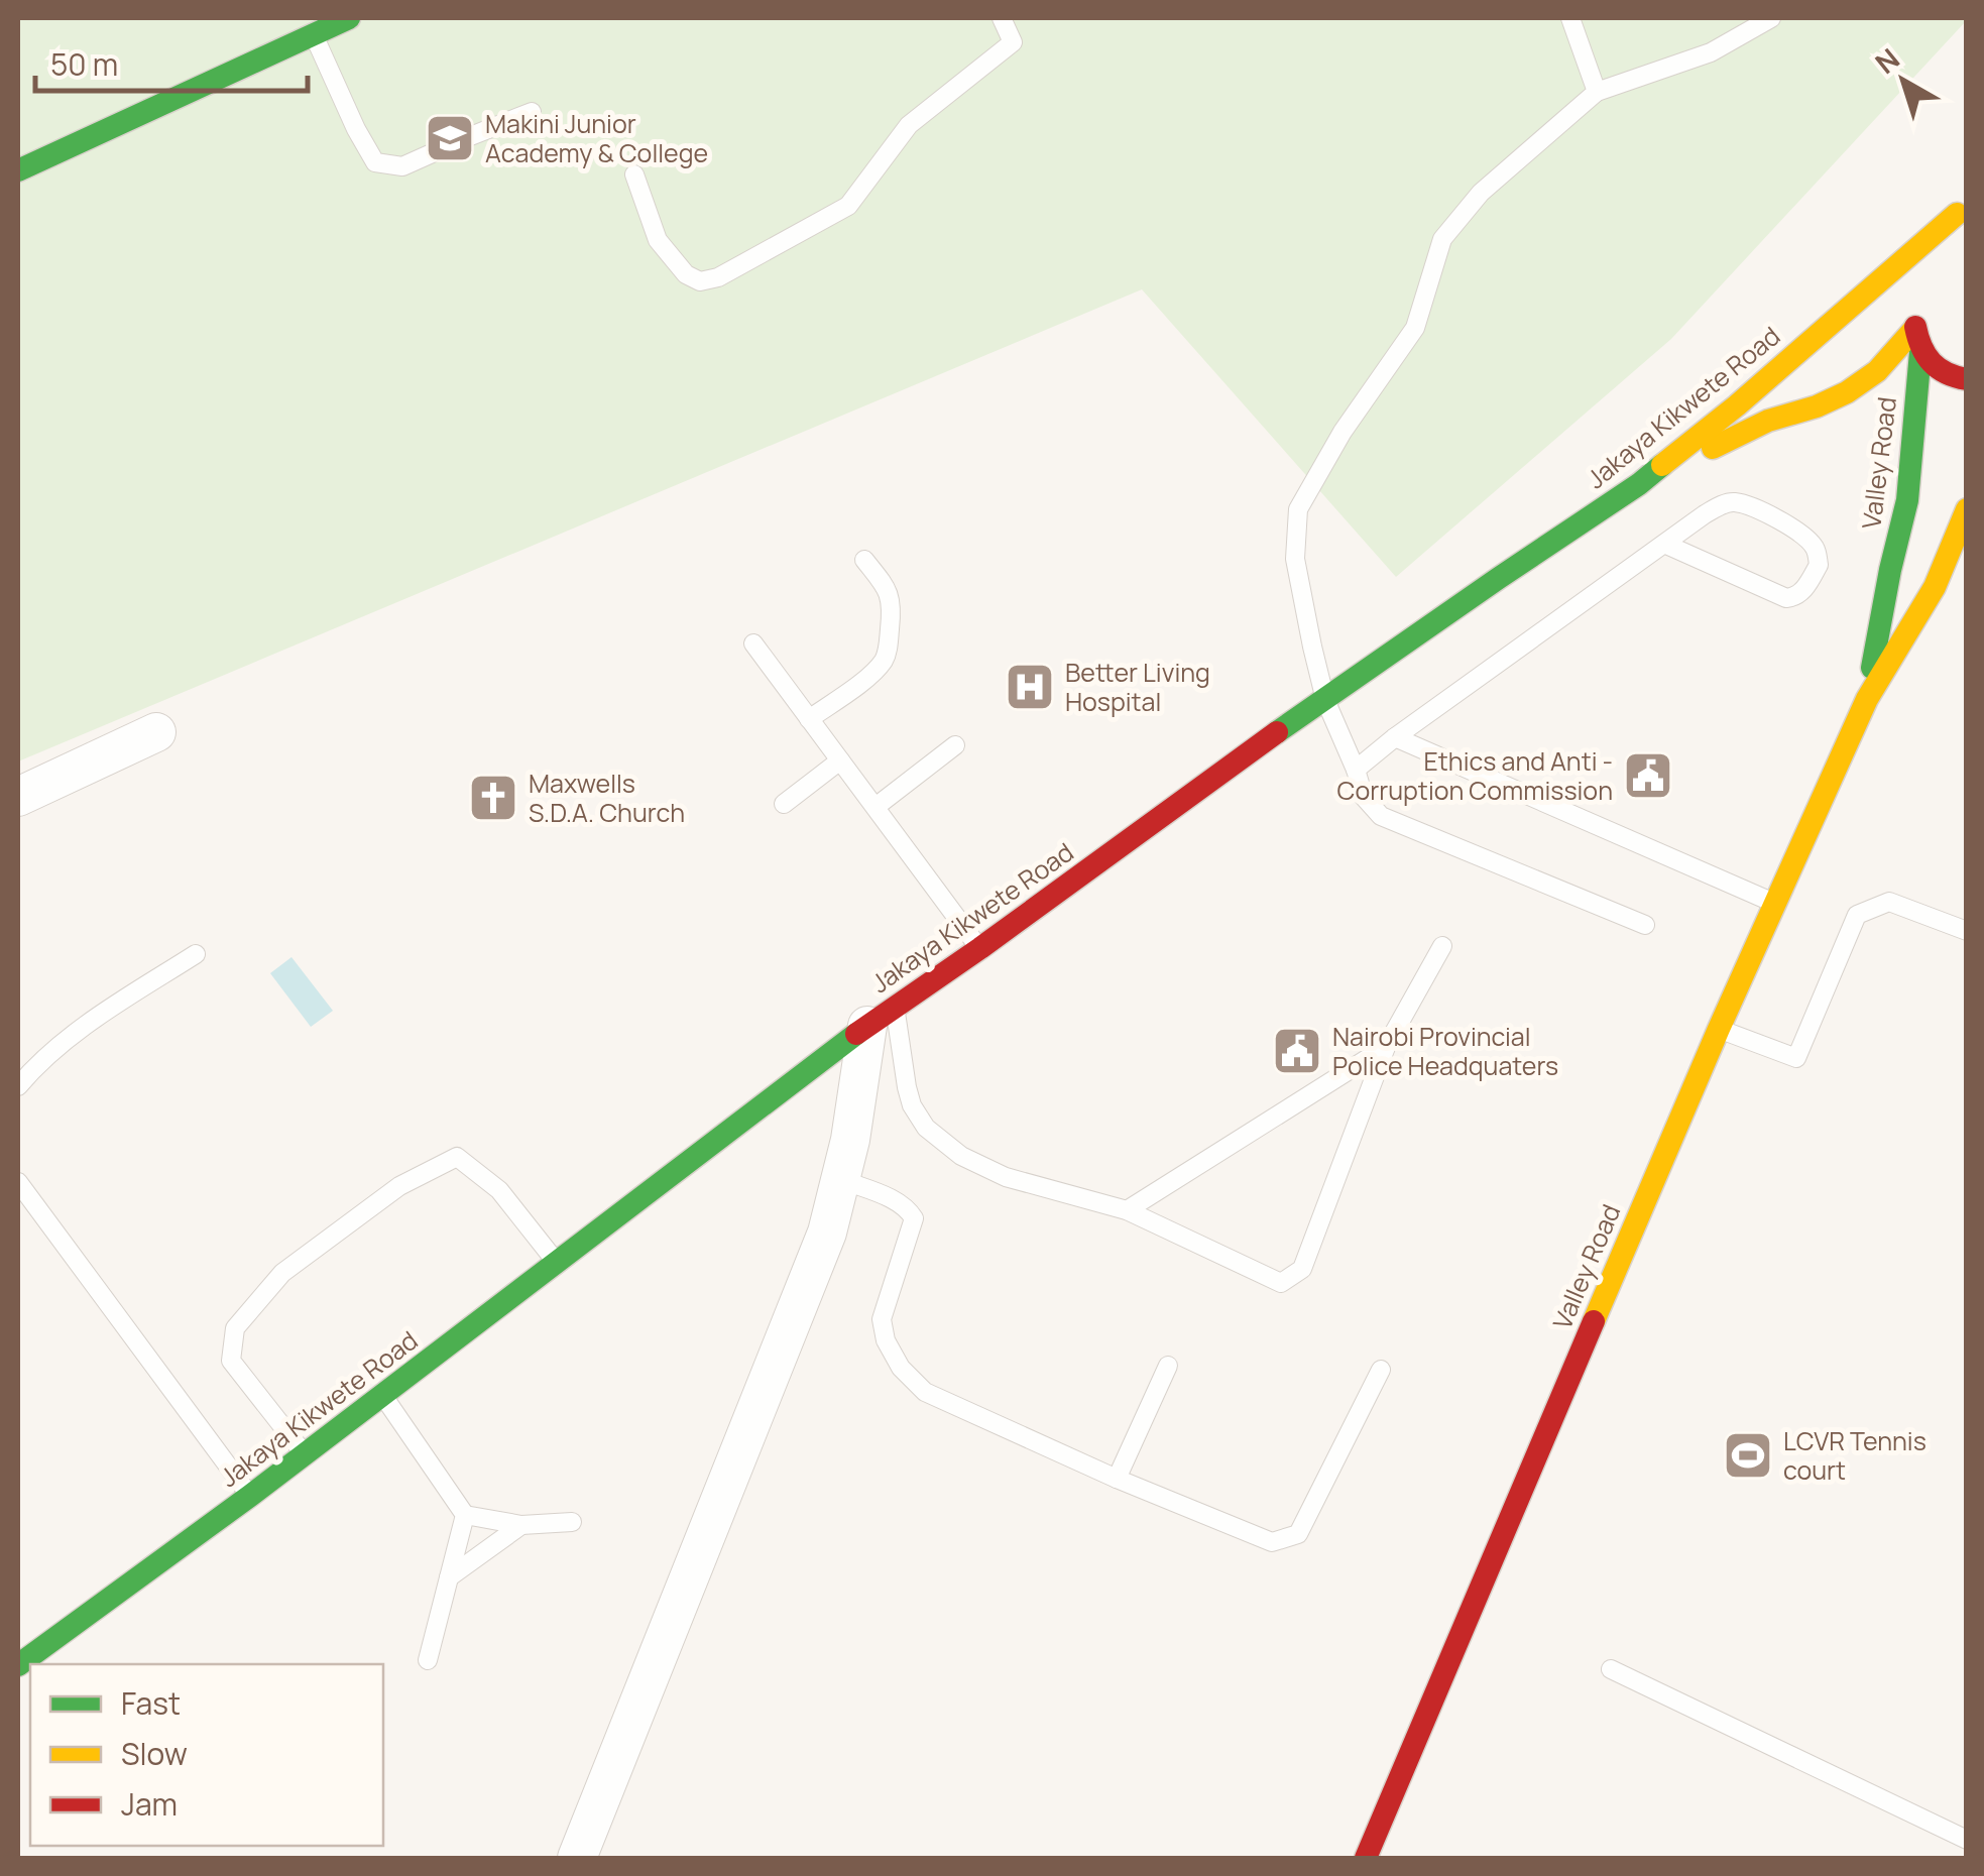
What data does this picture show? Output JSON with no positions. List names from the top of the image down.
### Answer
{
  "streets": {
    "street": ["Jakaya Kikwete Road", "Valley Road"]
  },
  "crossings": [
    ["Jakaya Kikwete Road", "Valley Road"]
  ],
  "places": {
    "school or university": ["Makini Junior Academy & College"],
    "hospital": ["Better Living Hospital"],
    "public building": ["Ethics and Anti - Corruption Commission", "Nairobi Provincial Police Headquaters"],
    "church": ["Maxwells S.D.A. Church"],
    "sports": ["LCVR Tennis court"]
  },
  "legend": ["Fast", "Slow", "Jam"],
  "scale_bar": "50 m",
  "north": "top left"
}
